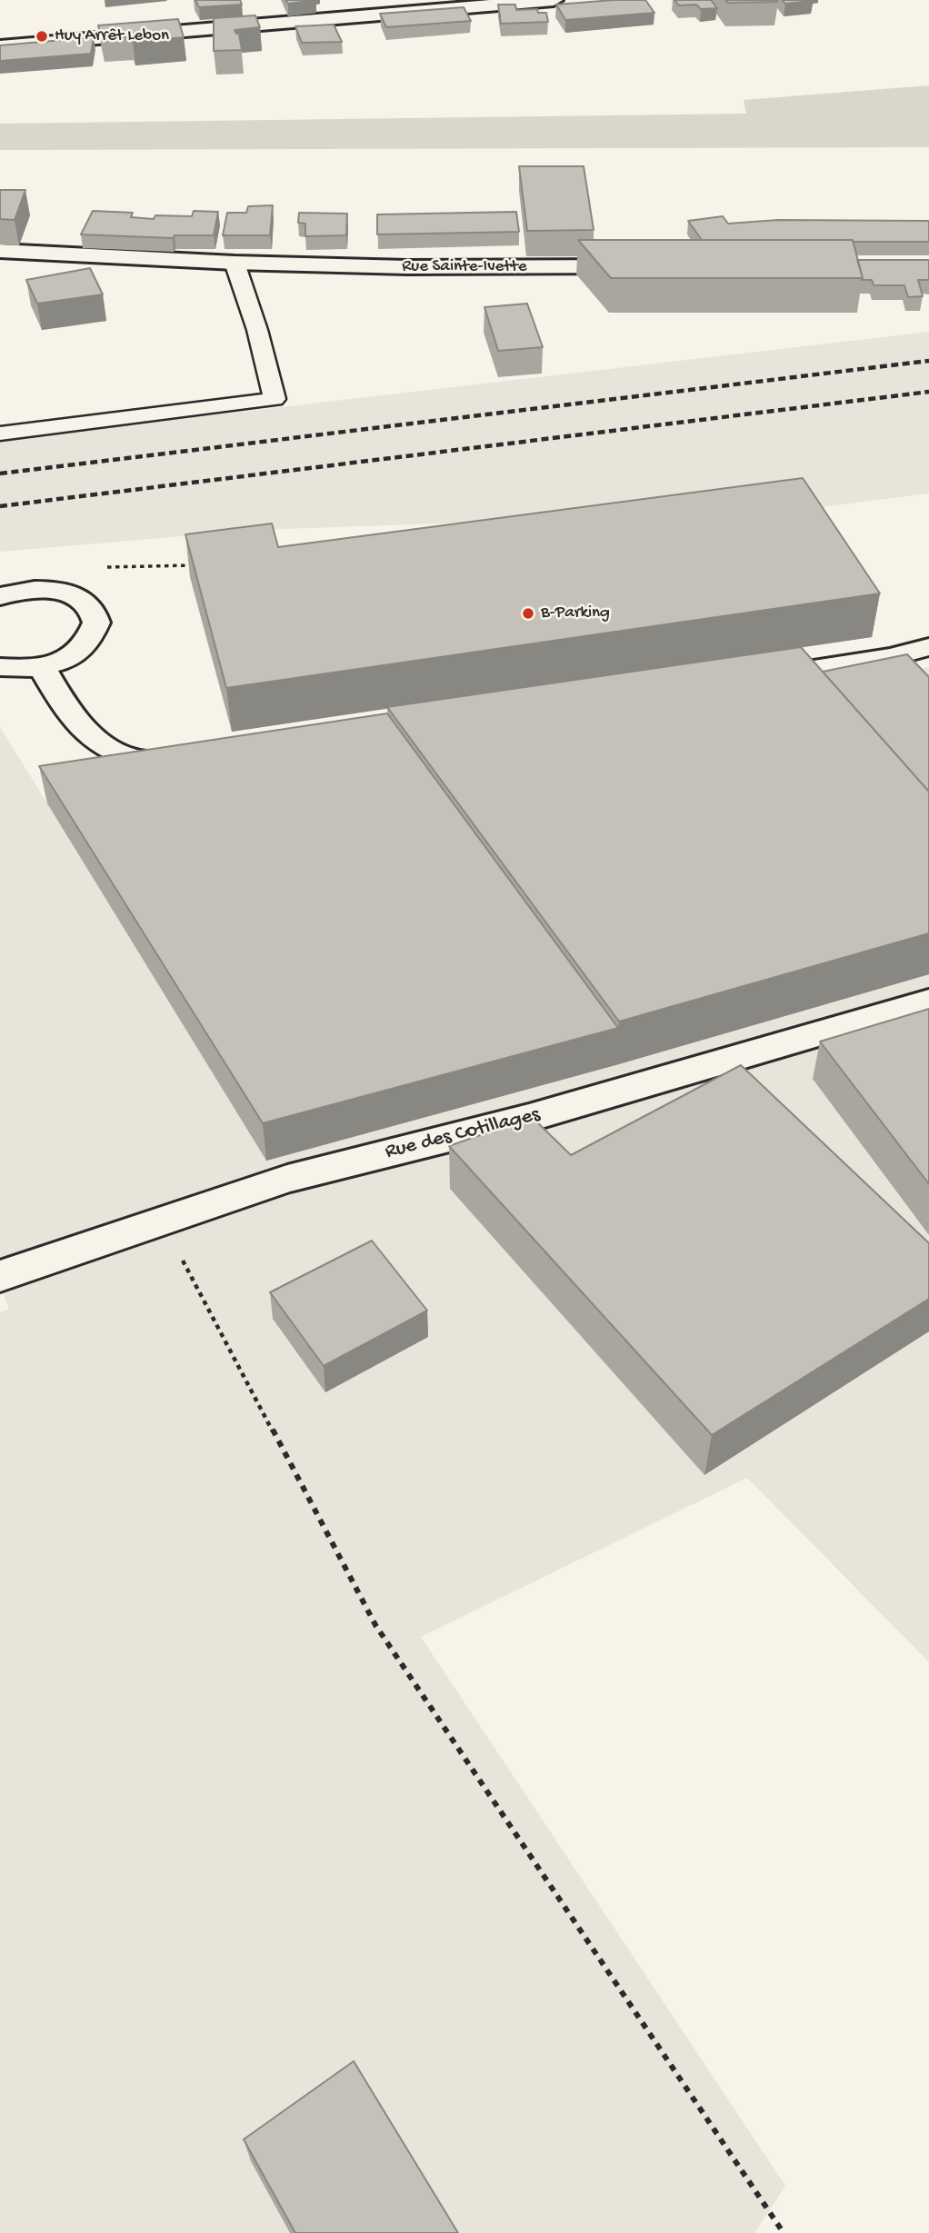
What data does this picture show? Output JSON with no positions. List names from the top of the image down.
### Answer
{
  "streets": {
    "street": ["Rue Sainte-Ivette", "Rue des Cotillages"]
  },
  "places": ["Huy Arrêt Lebon", "B-Parking"]
}
